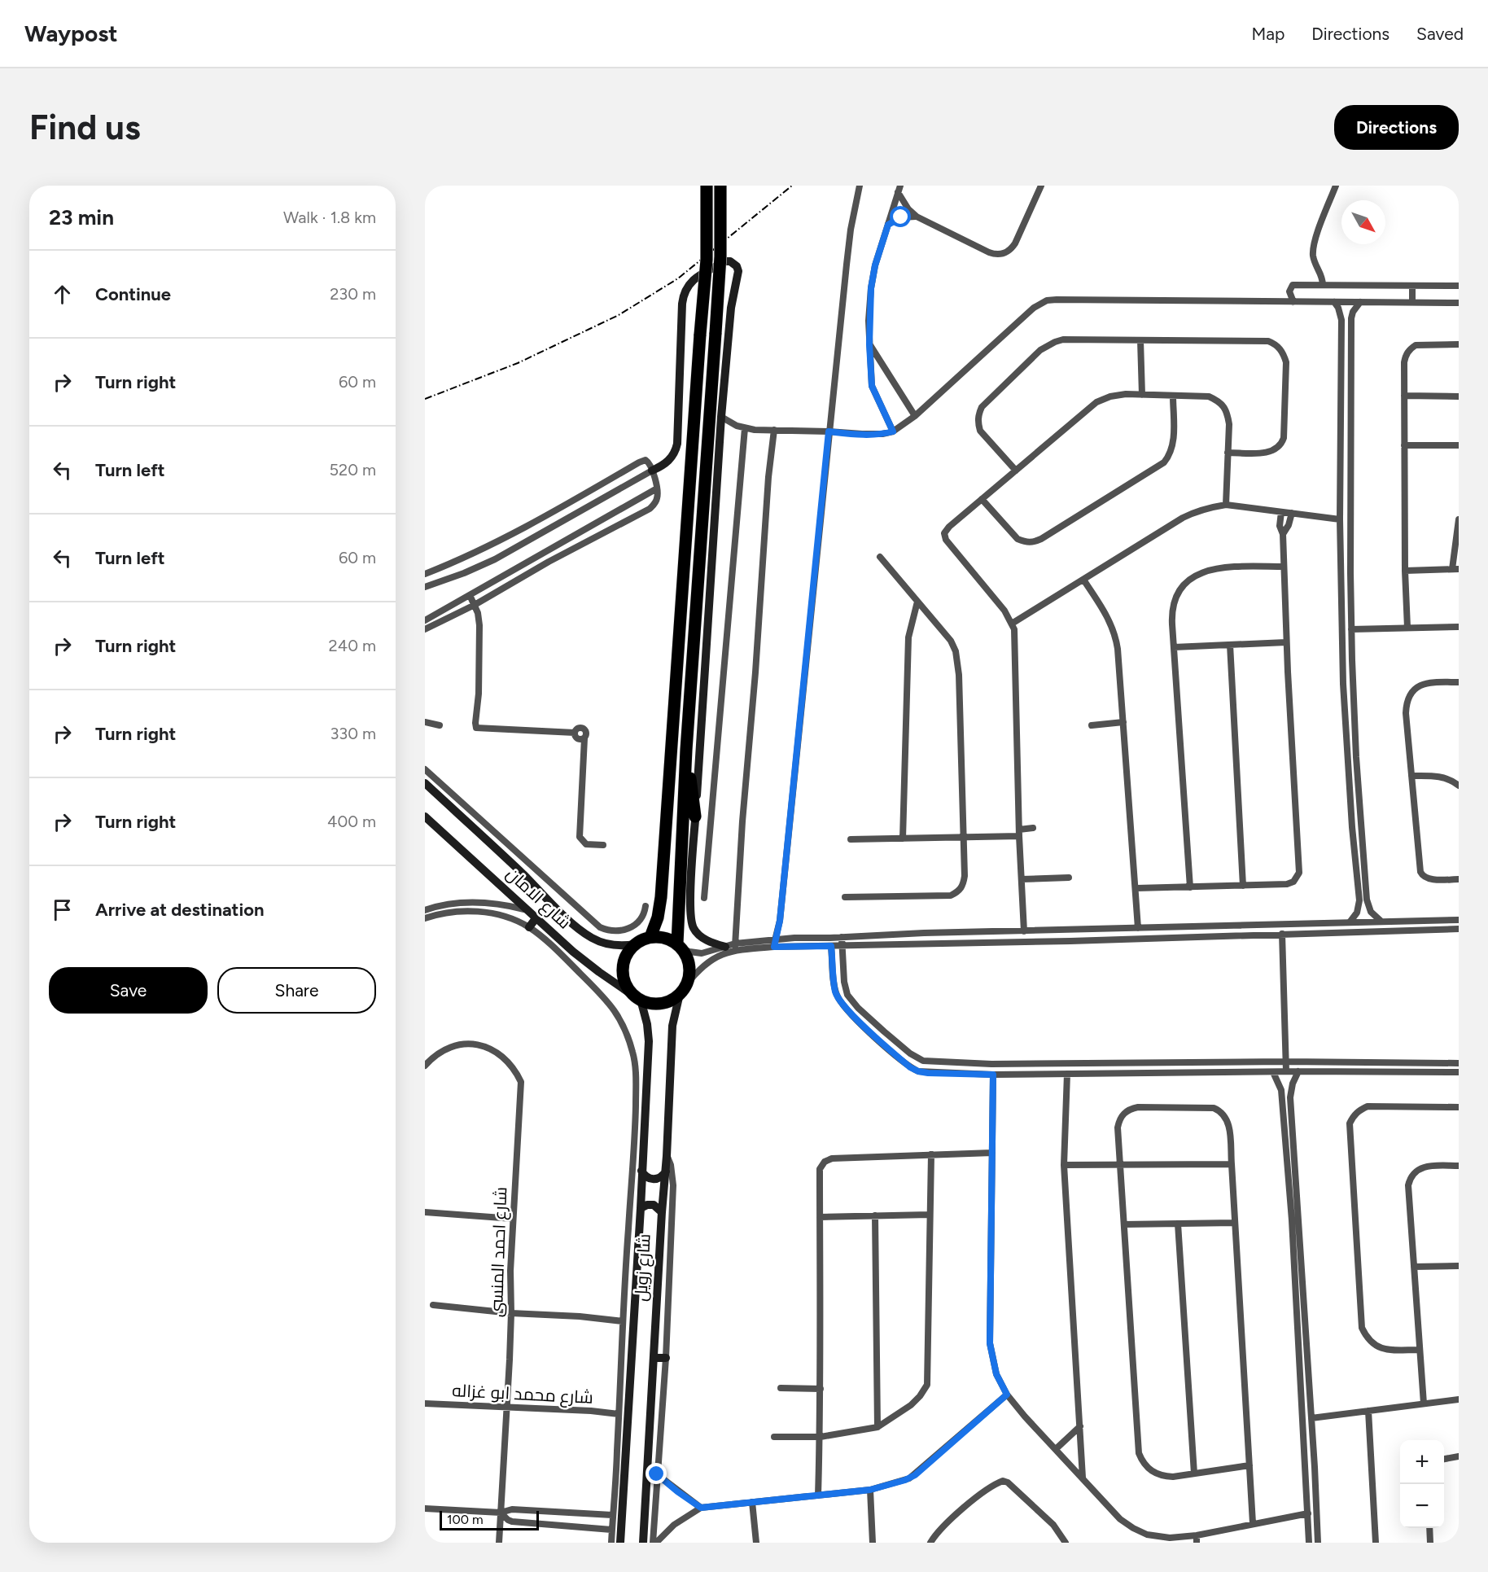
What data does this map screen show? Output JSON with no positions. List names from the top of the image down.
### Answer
{
  "streets": {
    "street": [
      "شارع الامان",
      "شارع احمد المنسى",
      "شارع زويل",
      "شارع محمد ابو غزاله"
    ]
  },
  "crossings": [
    ["شارع الامان", "شارع زويل"],
    ["شارع احمد المنسى", "شارع محمد ابو غزاله"]
  ],
  "scale_bar": "100 m",
  "north": "bottom right",
  "page": {
    "header": "Waypost",
    "nav": ["Map", "Directions", "Saved"],
    "buttons": [
      "Directions",
      ["Save", "Share"]
    ],
    "title": "Find us",
    "heading": ["23 min", "Walk · 1.8 km"],
    "list": [
      ["Continue", "230 m"],
      ["Turn right", "60 m"],
      ["Turn left", "520 m"],
      ["Turn left", "60 m"],
      ["Turn right", "240 m"],
      ["Turn right", "330 m"],
      ["Turn right", "400 m"],
      "Arrive at destination"
    ],
    "map_buttons": ["+", "−"],
    "scale": "100 m"
  }
}
